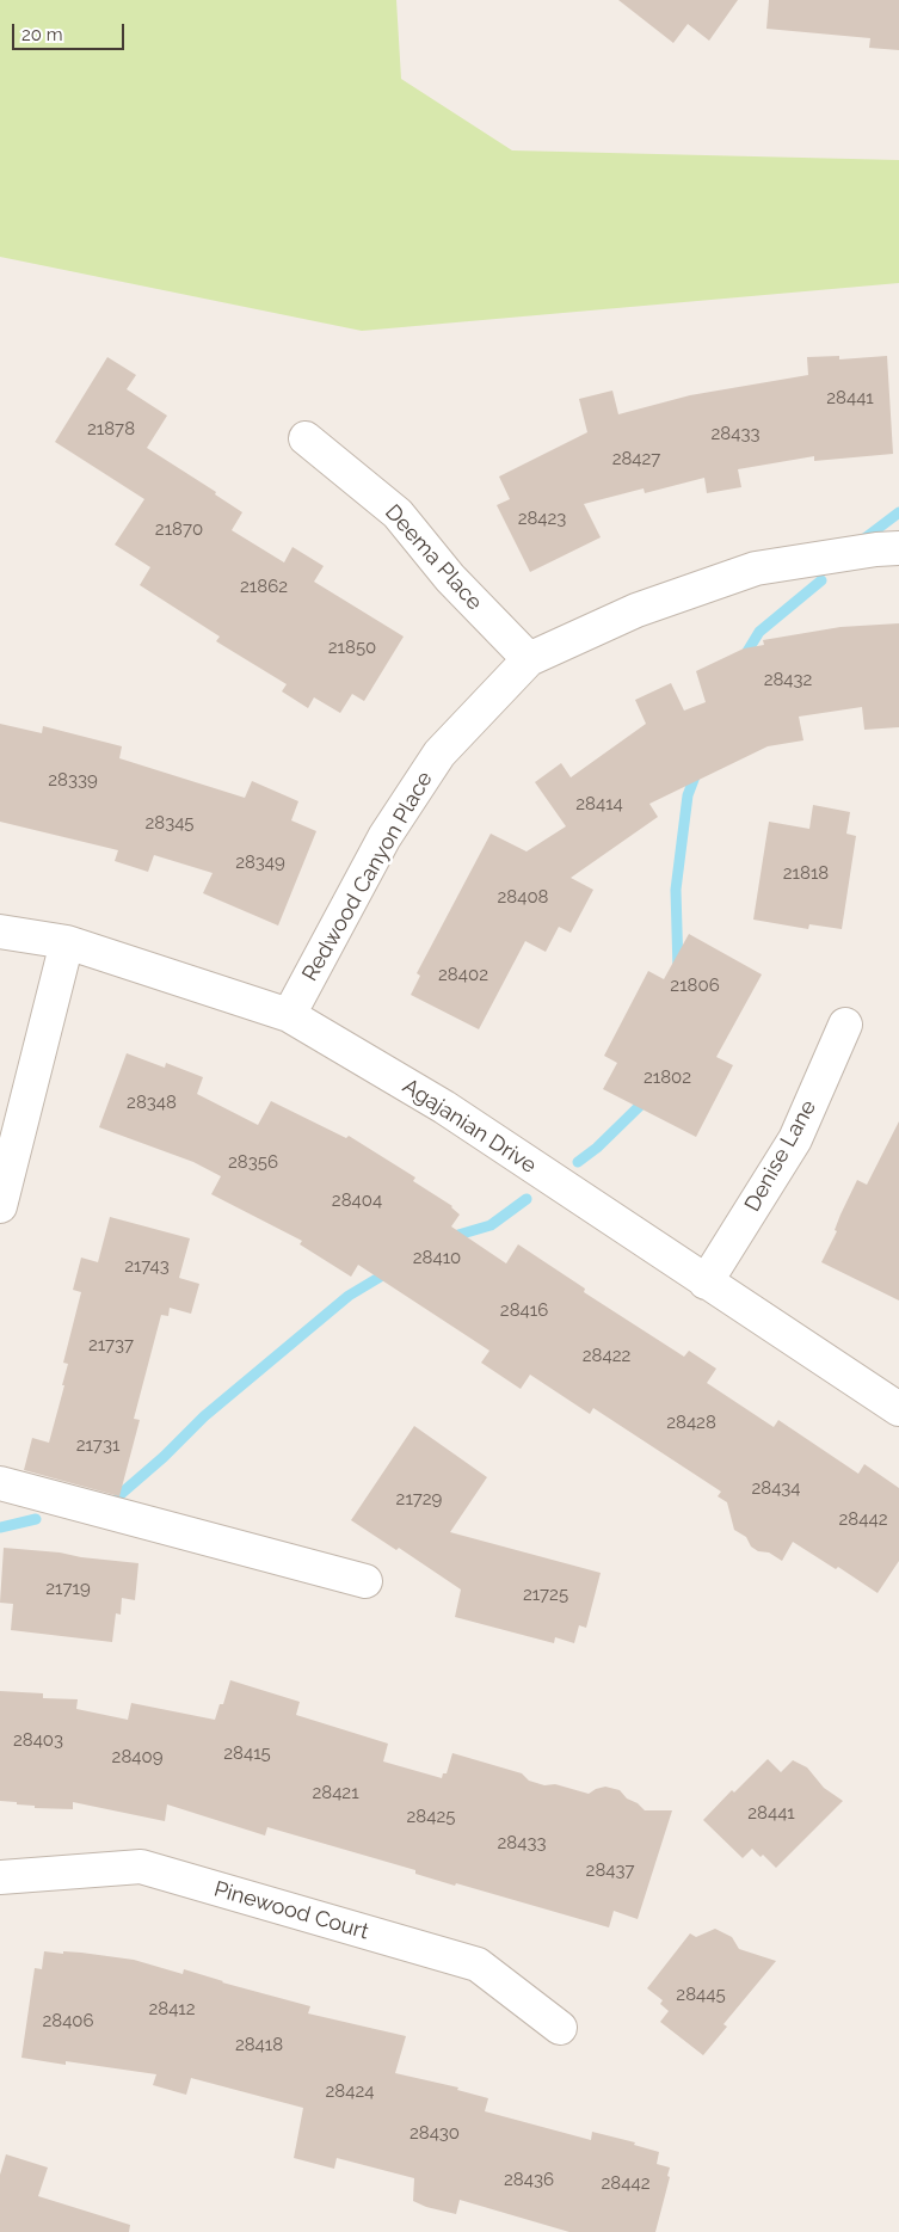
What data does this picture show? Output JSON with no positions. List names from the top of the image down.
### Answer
{
  "streets": {
    "street": [
      "Deema Place",
      "Redwood Canyon Place",
      "Agajanian Drive",
      "Denise Lane",
      "Pinewood Court"
    ]
  },
  "crossings": [
    ["Deema Place", "Redwood Canyon Place"],
    ["Redwood Canyon Place", "Agajanian Drive"],
    ["Agajanian Drive", "Denise Lane"]
  ],
  "house_numbers": [
    "28441",
    "21878",
    "28433",
    "28427",
    "28423",
    "21870",
    "21862",
    "21850",
    "28432",
    "28339",
    "28414",
    "28345",
    "28349",
    "21818",
    "28408",
    "28402",
    "21806",
    "21802",
    "28348",
    "28356",
    "28404",
    "28410",
    "21743",
    "28416",
    "21737",
    "28422",
    "28428",
    "21731",
    "28434",
    "21729",
    "28442",
    "21719",
    "21725",
    "28403",
    "28415",
    "28409",
    "28421",
    "28441",
    "28425",
    "28433",
    "28437",
    "28445",
    "28412",
    "28406",
    "28418",
    "28424",
    "28430",
    "28436",
    "28442"
  ],
  "scale_bar": "20 m"
}
